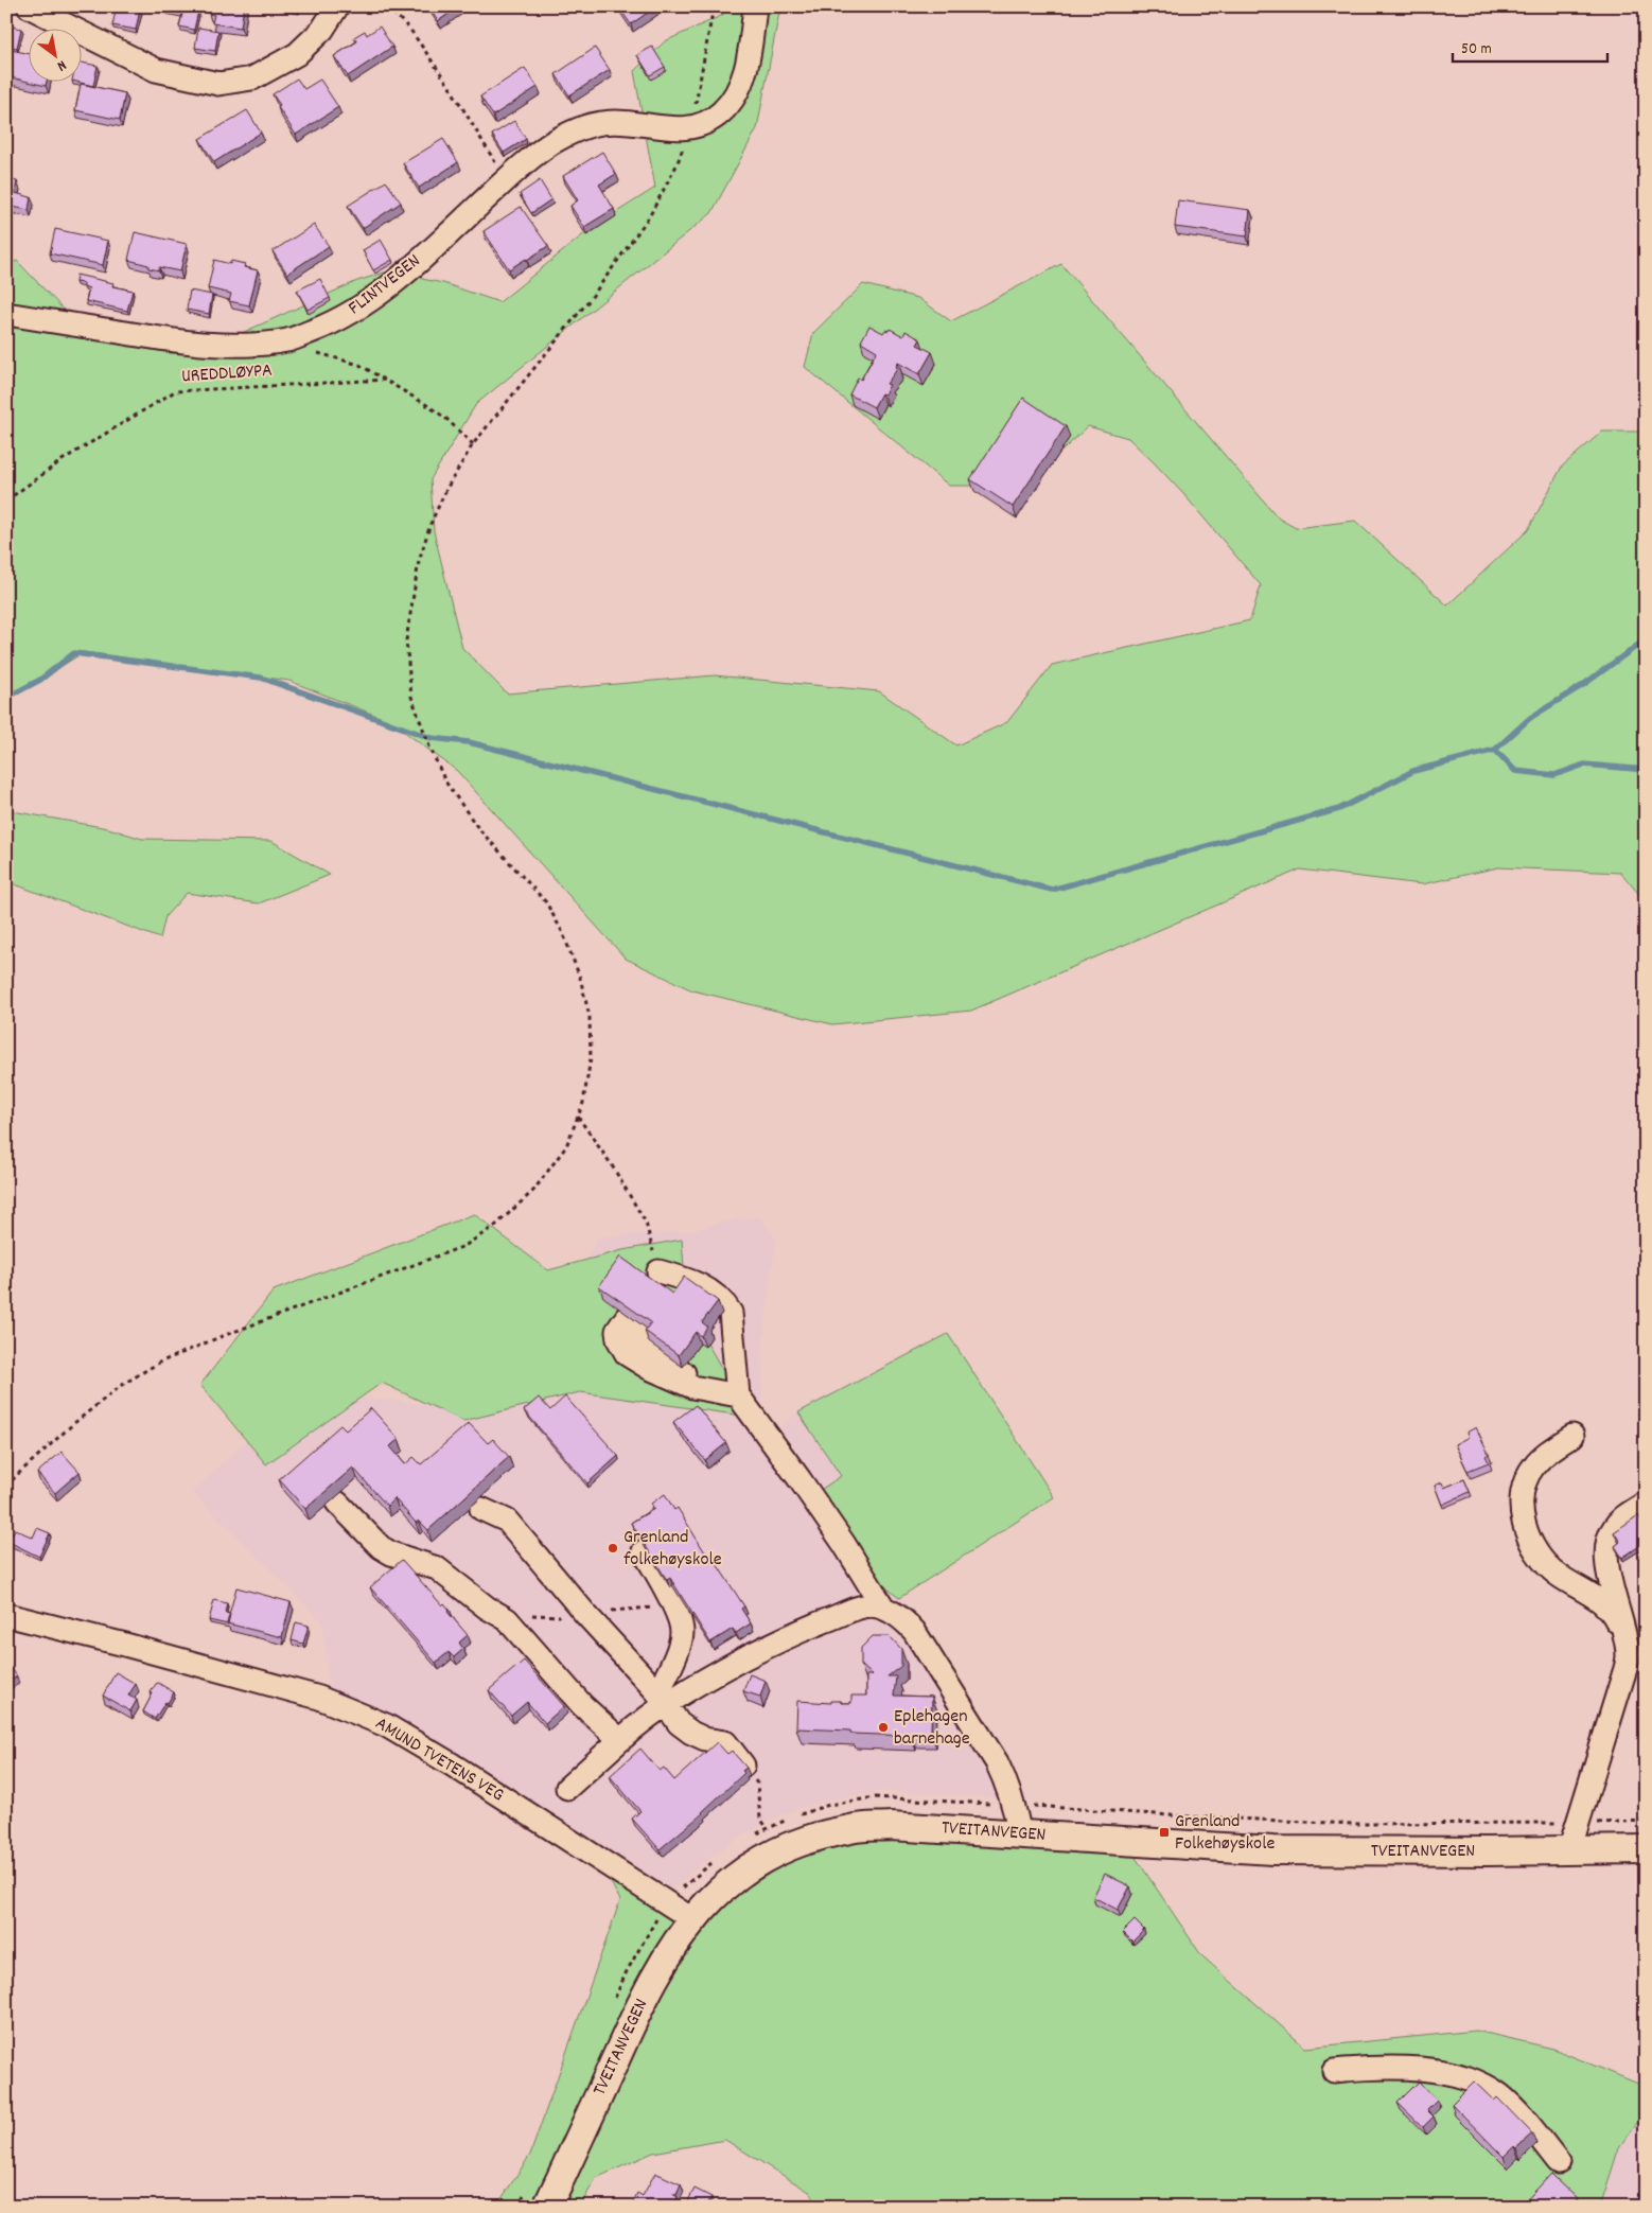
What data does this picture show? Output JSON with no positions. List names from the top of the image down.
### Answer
{
  "streets": {
    "main road": ["TVEITANVEGEN"],
    "street": ["FLINTVEGEN", "AMUND TVETENS VEG"],
    "path": ["UREDDLØYPA"]
  },
  "crossings": [
    ["AMUND TVETENS VEG", "TVEITANVEGEN"]
  ],
  "places": {
    "other": ["Grenland folkehøyskole", "Eplehagen barnehage"],
    "transit": ["Grenland Folkehøyskole"]
  },
  "scale_bar": "50 m",
  "north": "bottom right"
}
